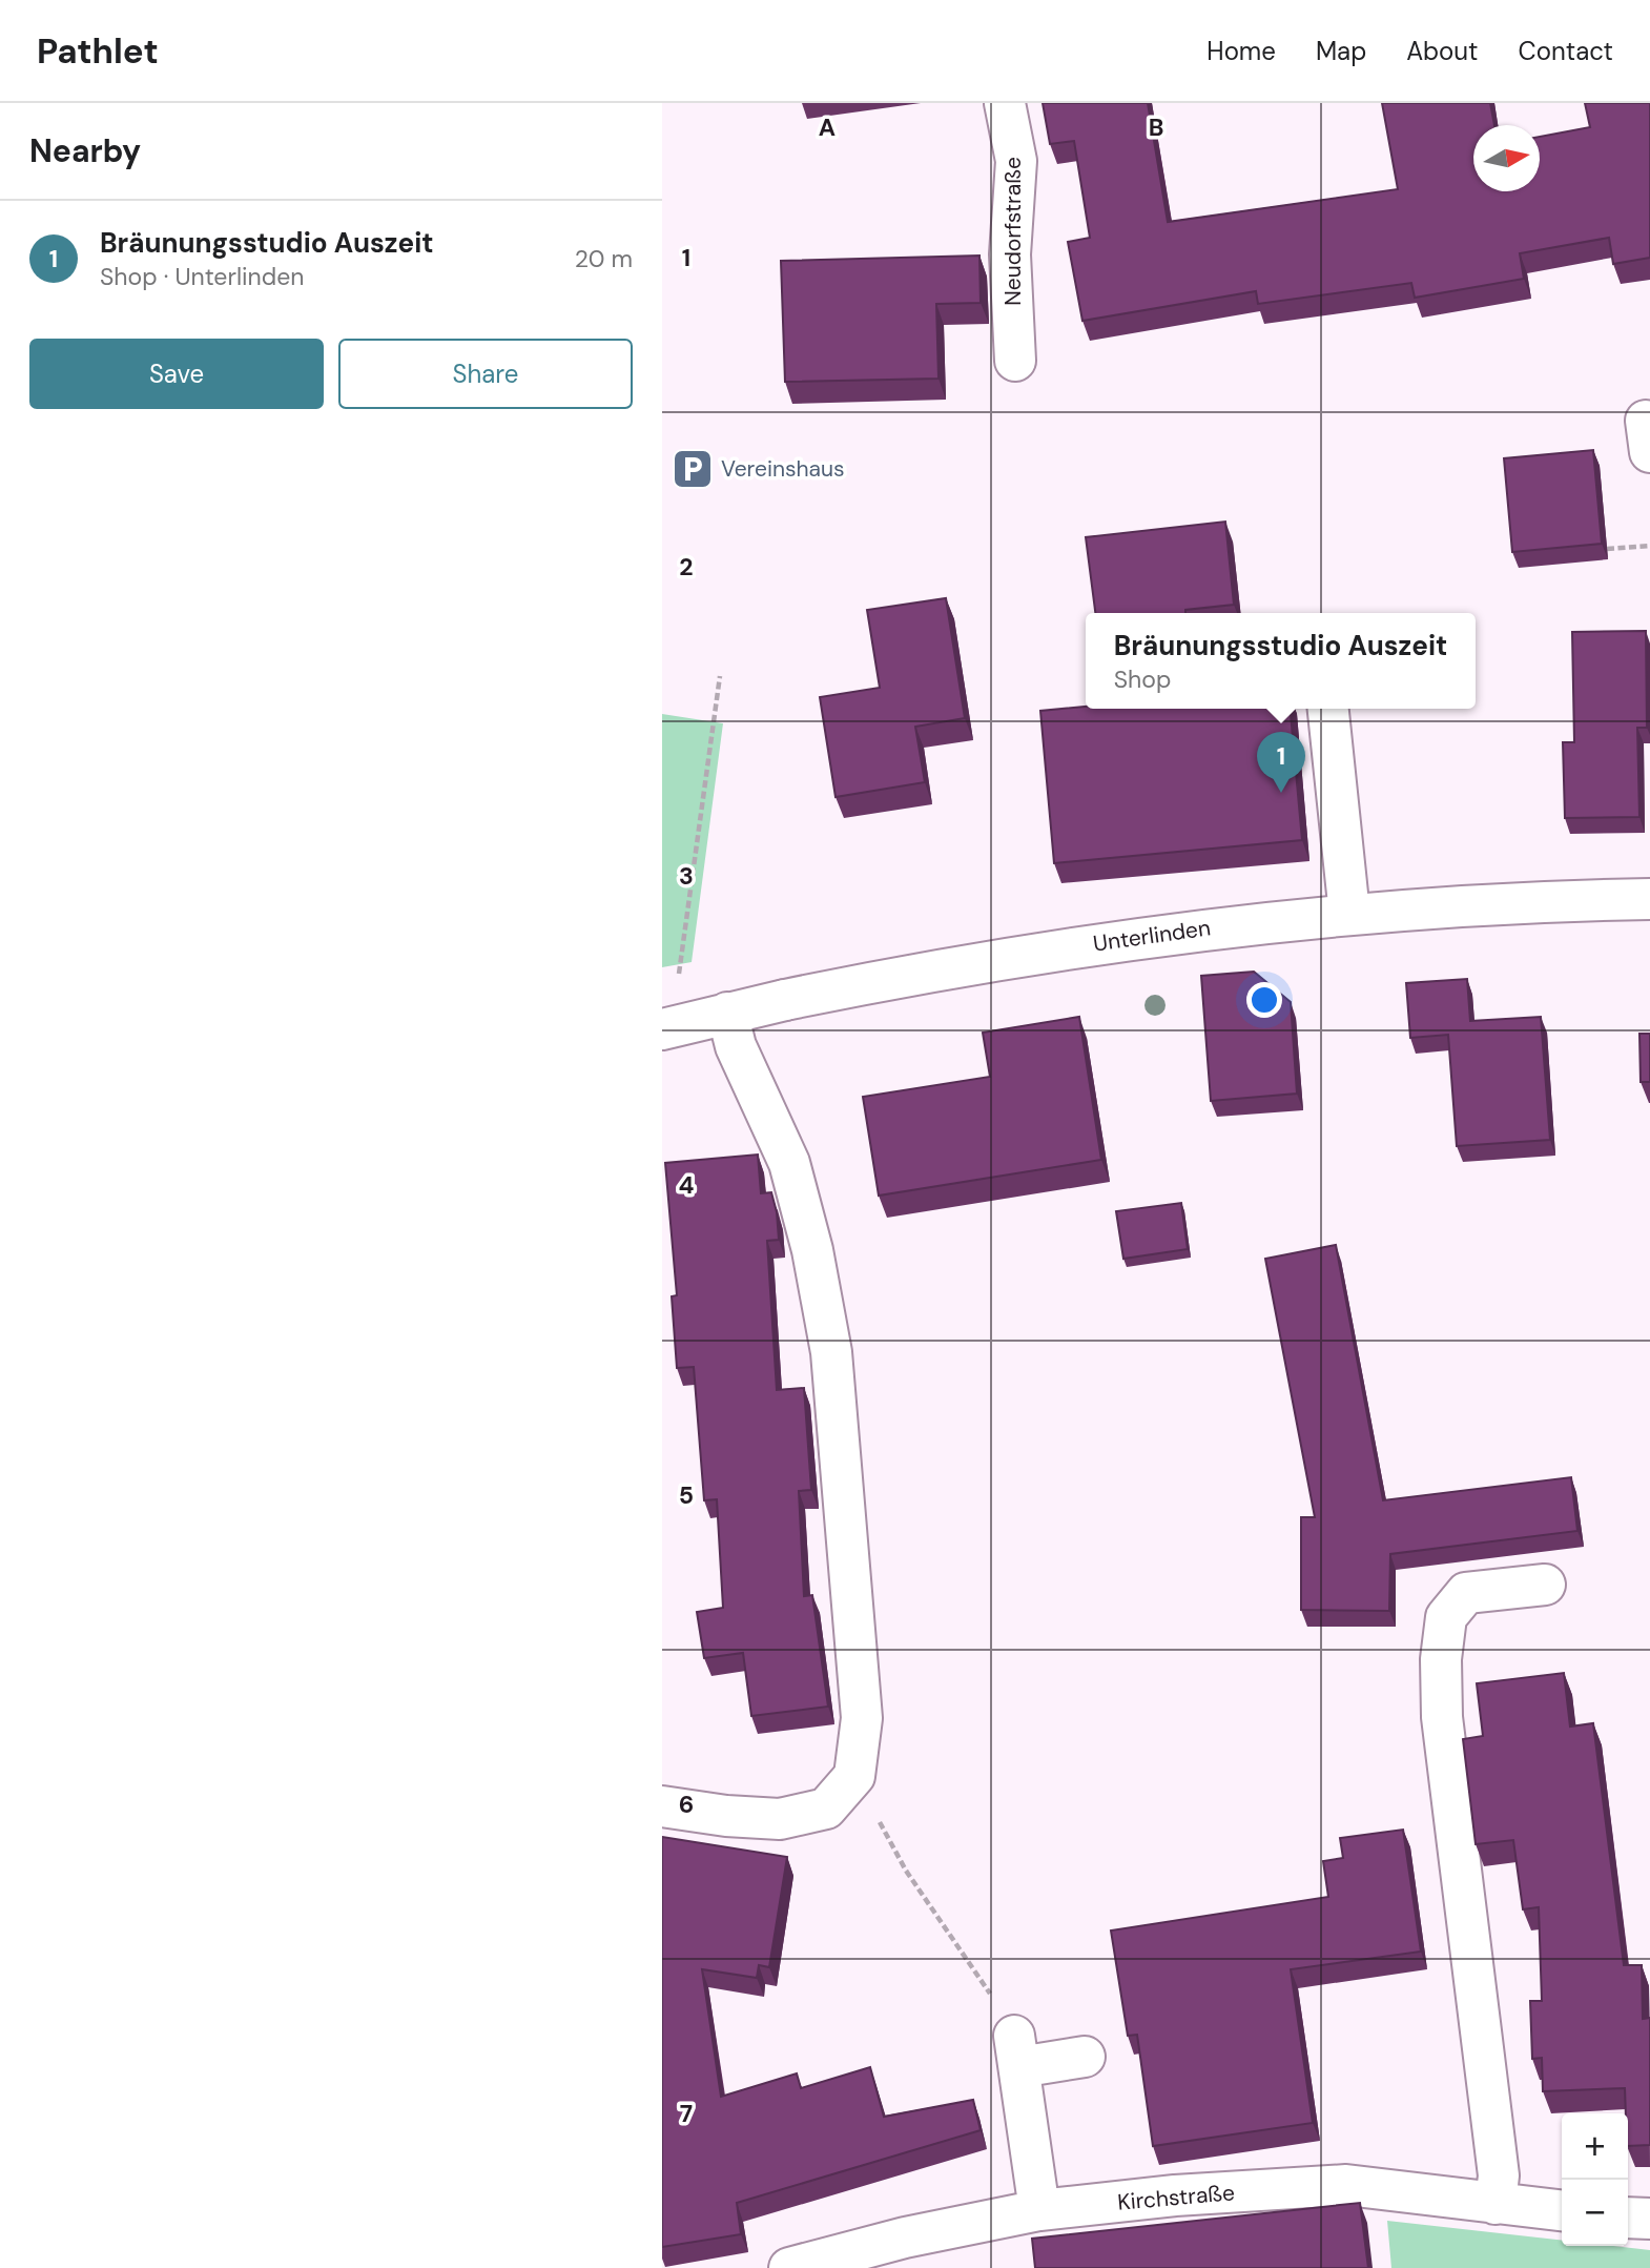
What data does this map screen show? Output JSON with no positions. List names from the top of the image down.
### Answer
{
  "streets": {
    "street": ["Neudorfstraße", "Unterlinden", "Kirchstraße"]
  },
  "places": {
    "parking": ["Vereinshaus"]
  },
  "north": "right",
  "page": {
    "header": "Pathlet",
    "nav": [
      "Home",
      "Map",
      "About",
      "Contact"
    ],
    "heading": "Nearby",
    "list": [
      {
        "mark": "1",
        "name": "Bräunungsstudio Auszeit",
        "note": "Shop · Unterlinden",
        "value": "20 m"
      }
    ],
    "buttons": ["Save", "Share"],
    "popup": ["Bräunungsstudio Auszeit", "Shop"],
    "pins": "1",
    "map_buttons": ["+", "−"]
  },
  "grid": {
    "columns": ["A", "B"],
    "rows": [
      "1",
      "2",
      "3",
      "4",
      "5",
      "6",
      "7"
    ]
  }
}
